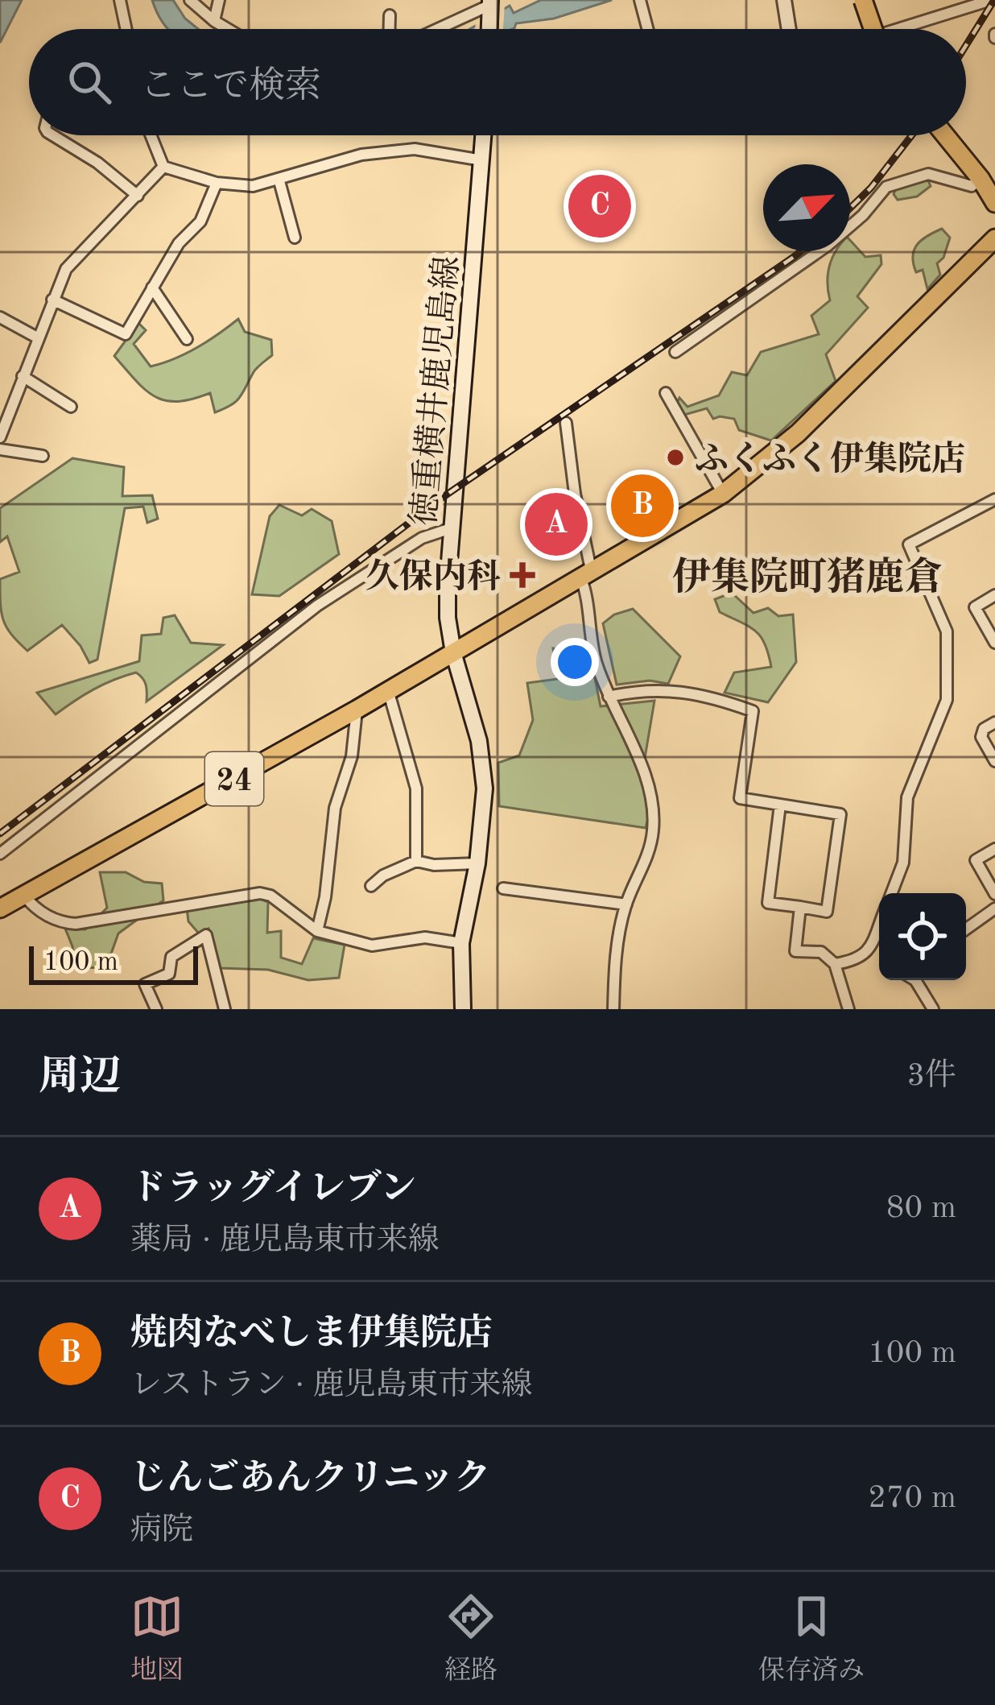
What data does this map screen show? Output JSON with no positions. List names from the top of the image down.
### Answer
{
  "streets": {
    "main road": ["徳重横井鹿児島線", "24"]
  },
  "crossings": [
    ["徳重横井鹿児島線", "24"]
  ],
  "districts": ["伊集院町猪鹿倉"],
  "places": {
    "other": ["ふくふく伊集院店"],
    "health": ["久保内科"]
  },
  "scale_bar": "100 m",
  "north": "top right",
  "page": {
    "search": "ここで検索",
    "pins": ["C", "B", "A"],
    "scale": "100 m",
    "heading": ["周辺", "3件"],
    "list": [
      {
        "mark": "A",
        "name": "ドラッグイレブン",
        "note": "薬局 · 鹿児島東市来線",
        "value": "80 m"
      },
      {
        "mark": "B",
        "name": "焼肉なべしま伊集院店",
        "note": "レストラン · 鹿児島東市来線",
        "value": "100 m"
      },
      {
        "mark": "C",
        "name": "じんごあんクリニック",
        "note": "病院",
        "value": "270 m"
      }
    ],
    "nav": ["地図", "経路", "保存済み"]
  }
}
